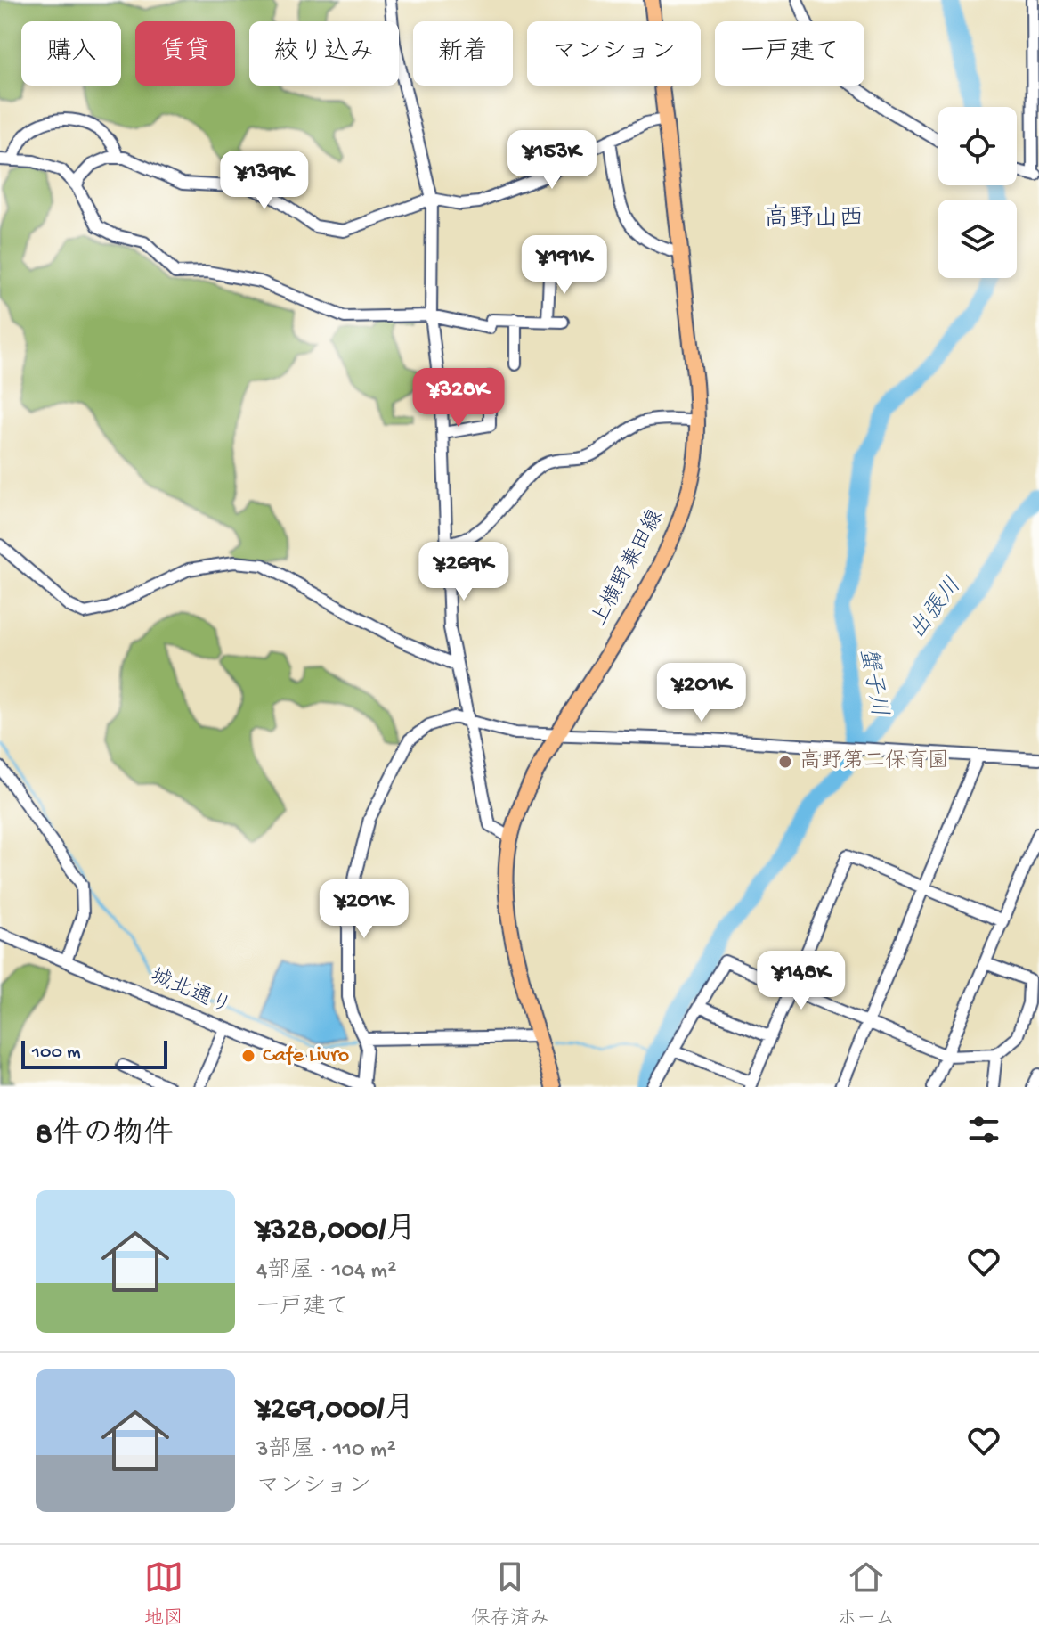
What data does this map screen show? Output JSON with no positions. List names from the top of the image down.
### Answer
{
  "streets": {
    "main road": ["上横野兼田線"],
    "street": ["城北通り"]
  },
  "districts": ["高野山西"],
  "water": ["出張川", "蟹子川"],
  "places": ["高野第二保育園", "Cafe Livro"],
  "scale_bar": "100 m",
  "page": {
    "chip": [
      "購入",
      "賃貸",
      "絞り込み",
      "新着",
      "マンション",
      "一戸建て"
    ],
    "price": [
      "¥153K",
      "¥139K",
      "¥191K",
      "¥328K",
      "¥269K",
      "¥201K",
      "¥201K",
      "¥148K"
    ],
    "scale": "100 m",
    "heading": "8件の物件",
    "list": [
      {
        "name": "¥328,000/月",
        "note": "4部屋 · 104 m² · 一戸建て"
      },
      {
        "name": "¥269,000/月",
        "note": "3部屋 · 110 m² · マンション"
      }
    ],
    "tabs": ["地図", "保存済み", "ホーム"]
  }
}
